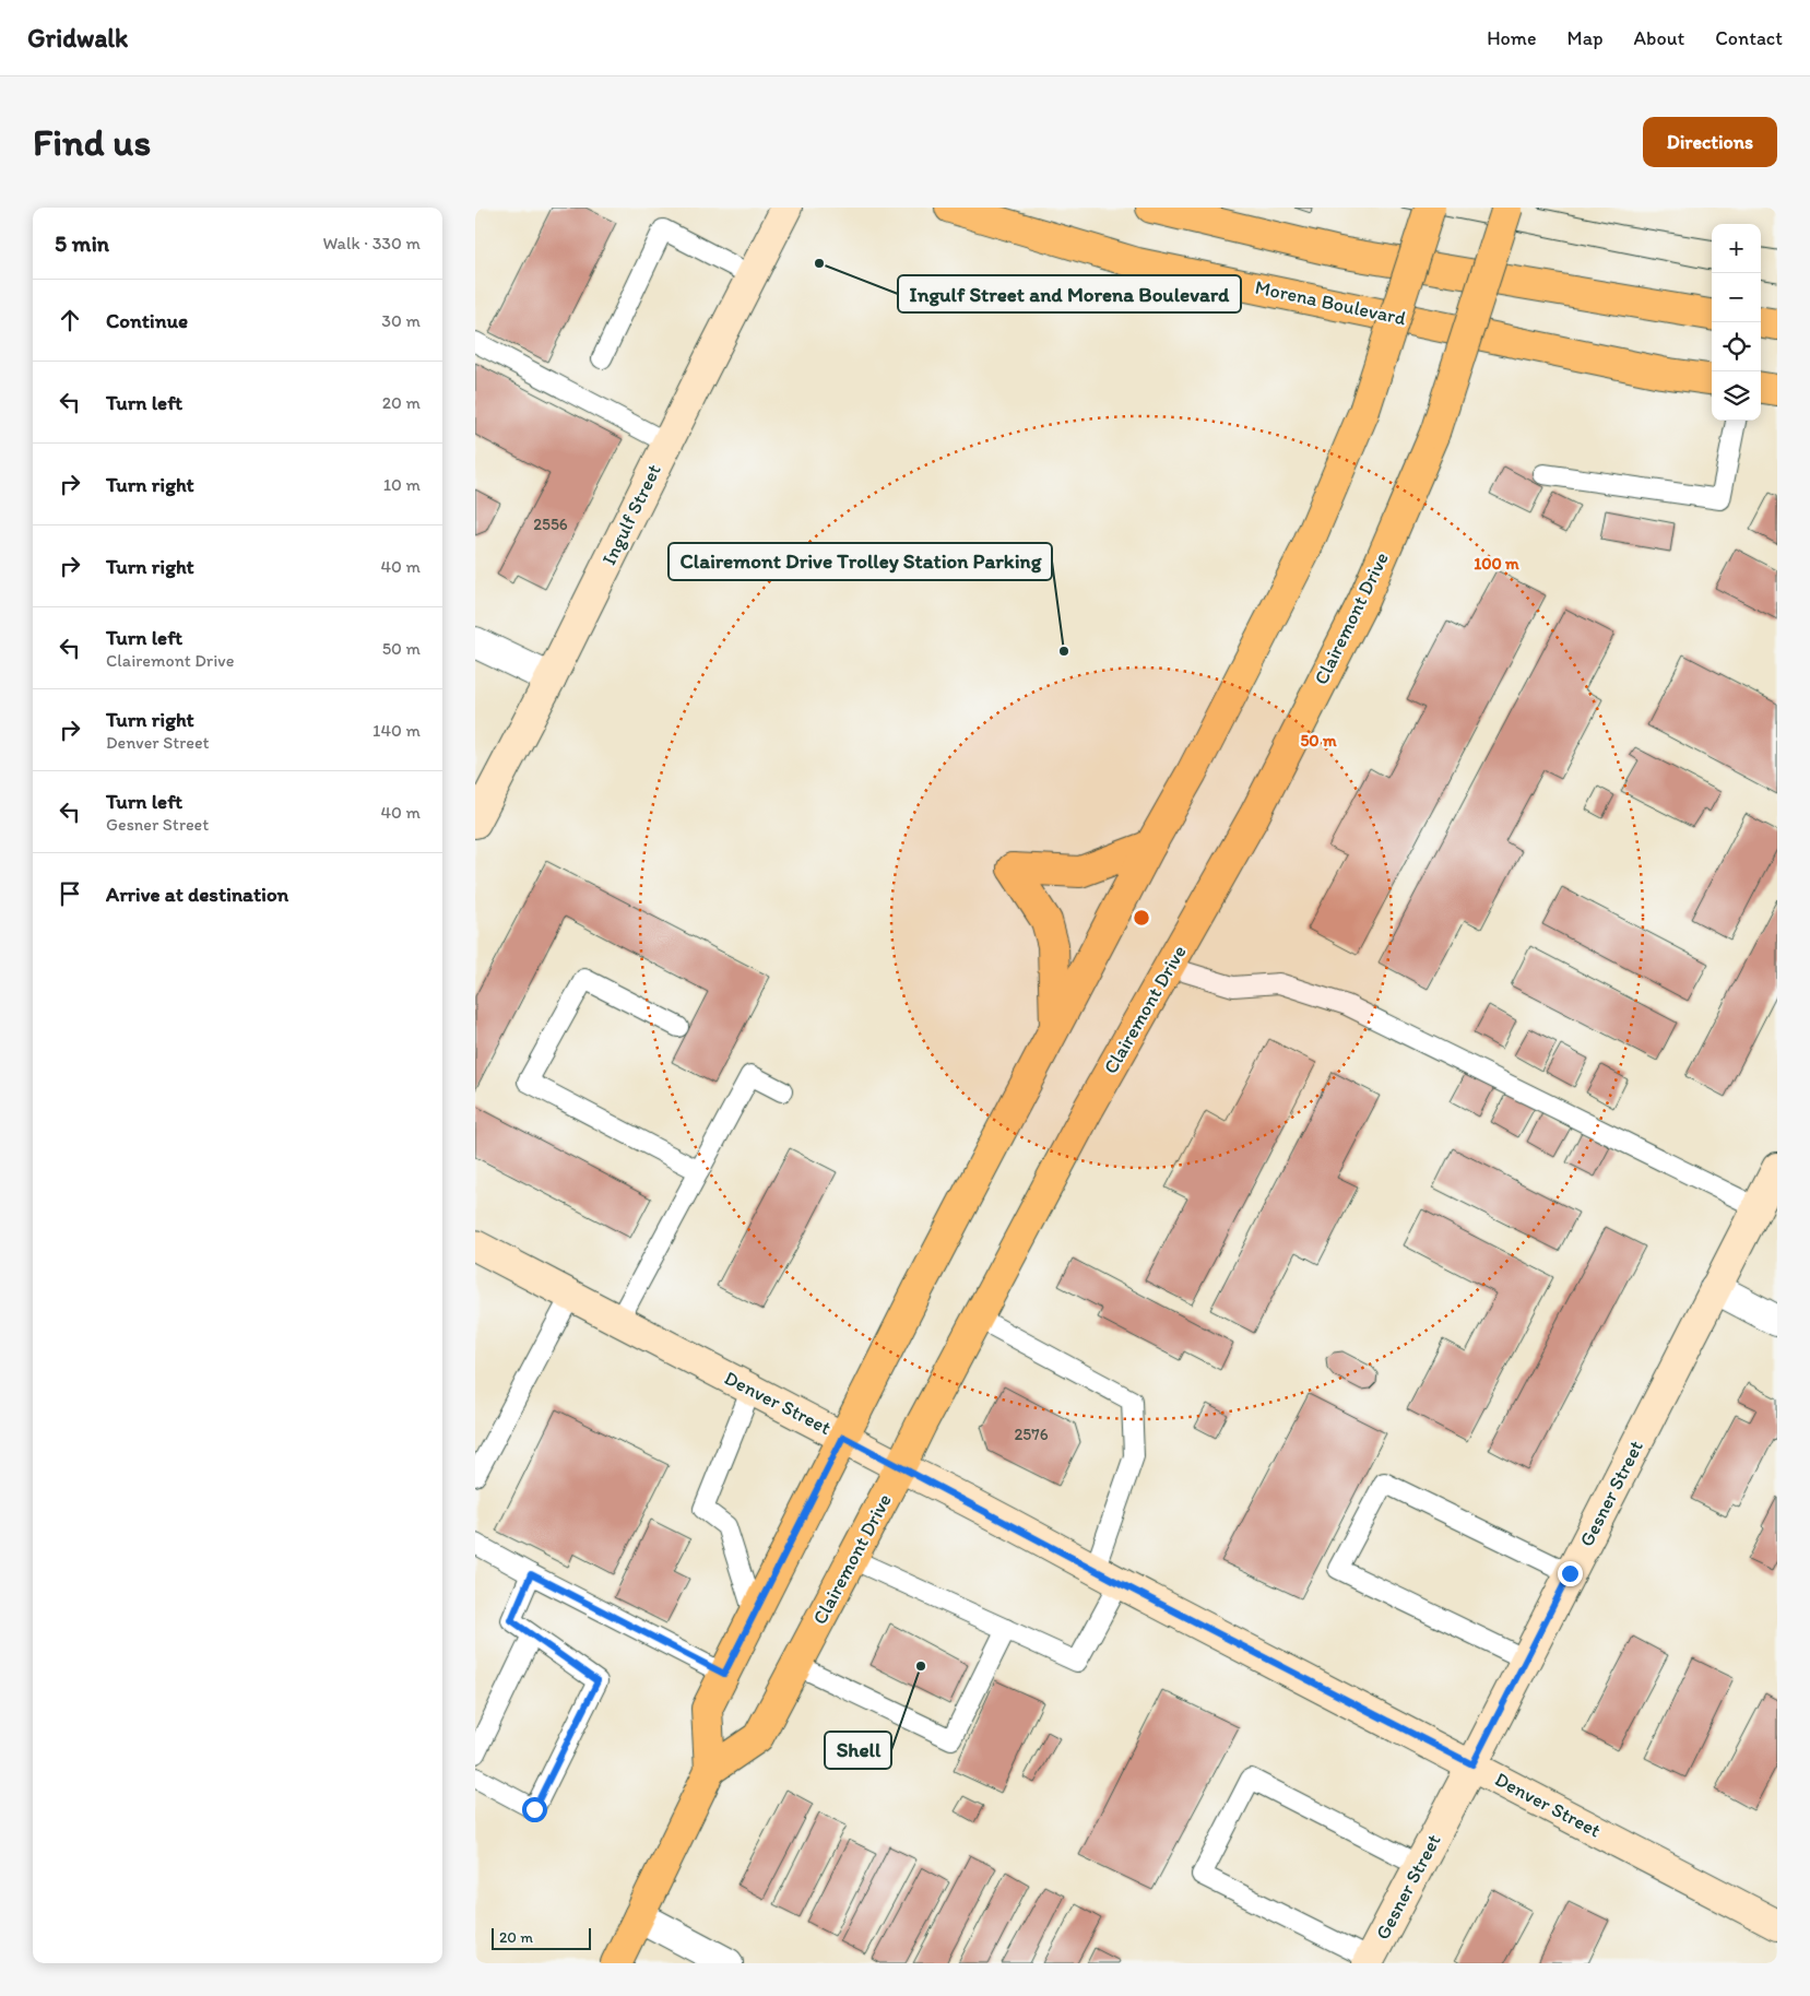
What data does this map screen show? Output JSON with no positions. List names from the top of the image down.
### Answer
{
  "streets": {
    "main road": [
      "Morena Boulevard",
      "Ingulf Street",
      "Clairemont Drive",
      "Denver Street",
      "Gesner Street"
    ]
  },
  "crossings": [
    ["Clairemont Drive", "Denver Street"],
    ["Denver Street", "Gesner Street"]
  ],
  "places": ["Ingulf Street and Morena Boulevard", "Clairemont Drive Trolley Station Parking", "Shell"],
  "house_numbers": ["2556", "2576"],
  "scale_bar": "20 m",
  "page": {
    "header": "Gridwalk",
    "nav": [
      "Home",
      "Map",
      "About",
      "Contact"
    ],
    "buttons": "Directions",
    "title": "Find us",
    "heading": ["5 min", "Walk · 330 m"],
    "map_buttons": ["+", "−"],
    "list": [
      ["Continue", "30 m"],
      ["Turn left", "20 m"],
      ["Turn right", "10 m"],
      ["Turn right", "40 m"],
      ["Turn left", "Clairemont Drive", "50 m"],
      ["Turn right", "Denver Street", "140 m"],
      ["Turn left", "Gesner Street", "40 m"],
      "Arrive at destination"
    ],
    "scale": "20 m"
  },
  "rings": ["100 m", "50 m"]
}
